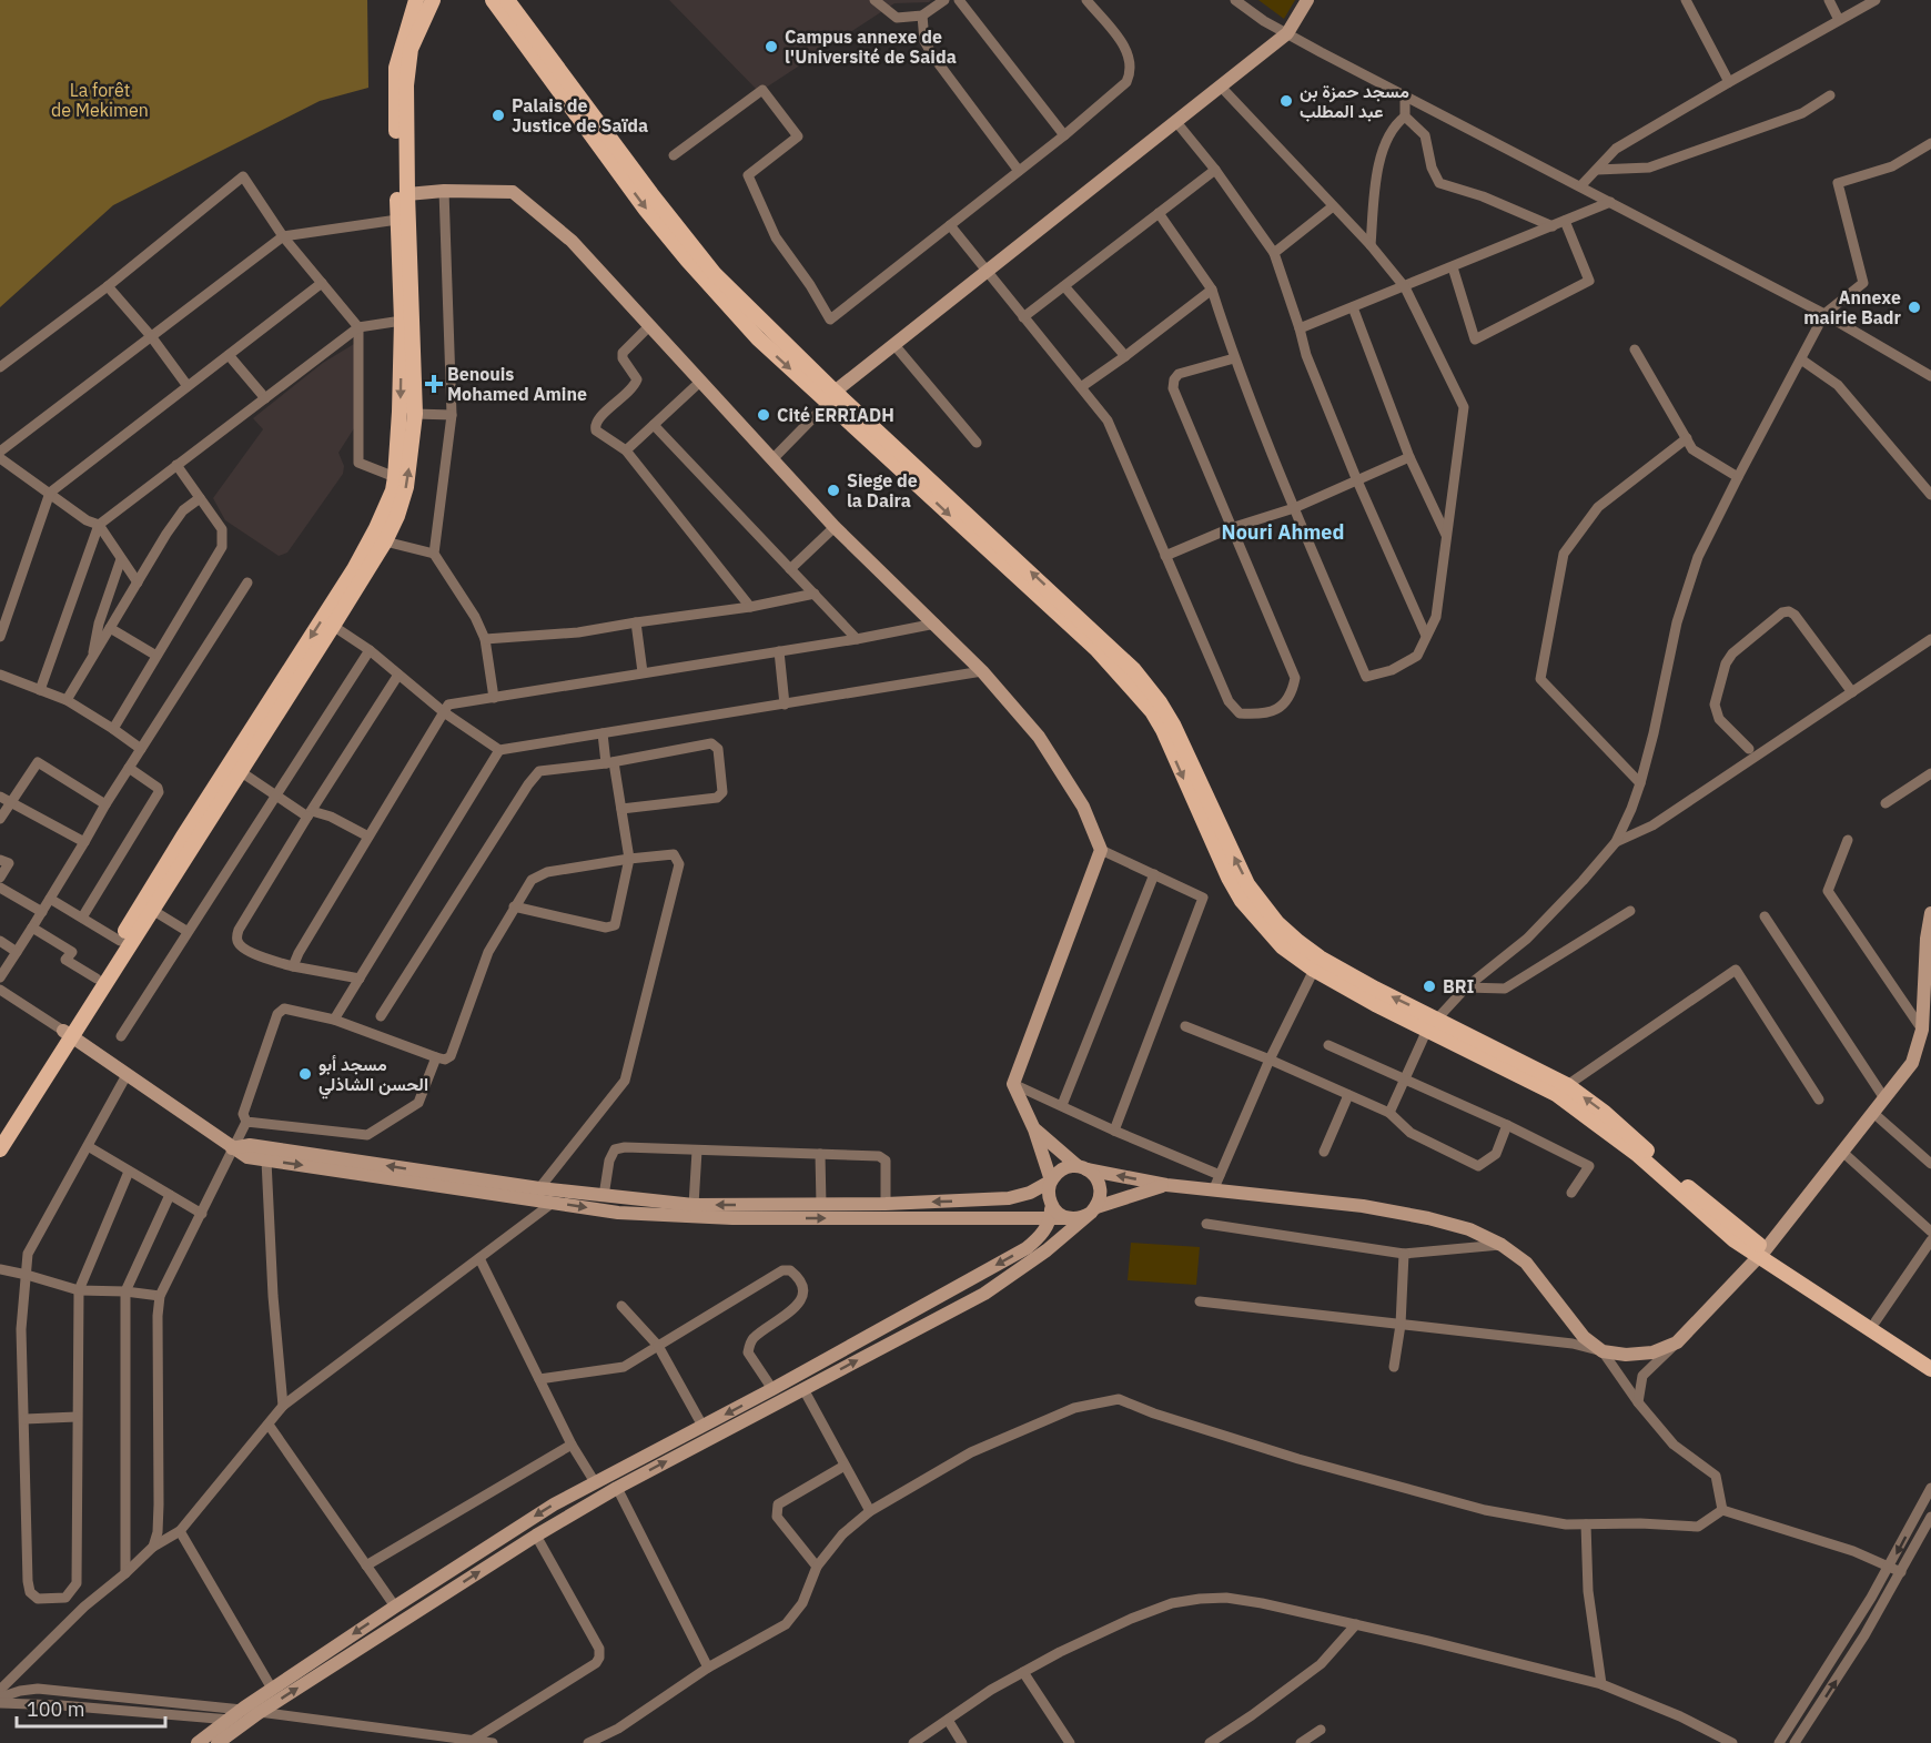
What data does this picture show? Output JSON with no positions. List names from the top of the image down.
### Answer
{
  "districts": ["Nouri Ahmed"],
  "parks": ["La forêt de Mekimen"],
  "places": {
    "other": [
      "Campus annexe de l'Université de Saida",
      "مسجد حمزة بن عبد المطلب",
      "Palais de Justice de Saïda",
      "Annexe mairie Badr",
      "Cité ERRIADH",
      "Siege de la Daira",
      "BRI",
      "مسجد أبو الحسن الشاذلي"
    ],
    "health": ["Benouis Mohamed Amine"]
  },
  "scale_bar": "100 m"
}
